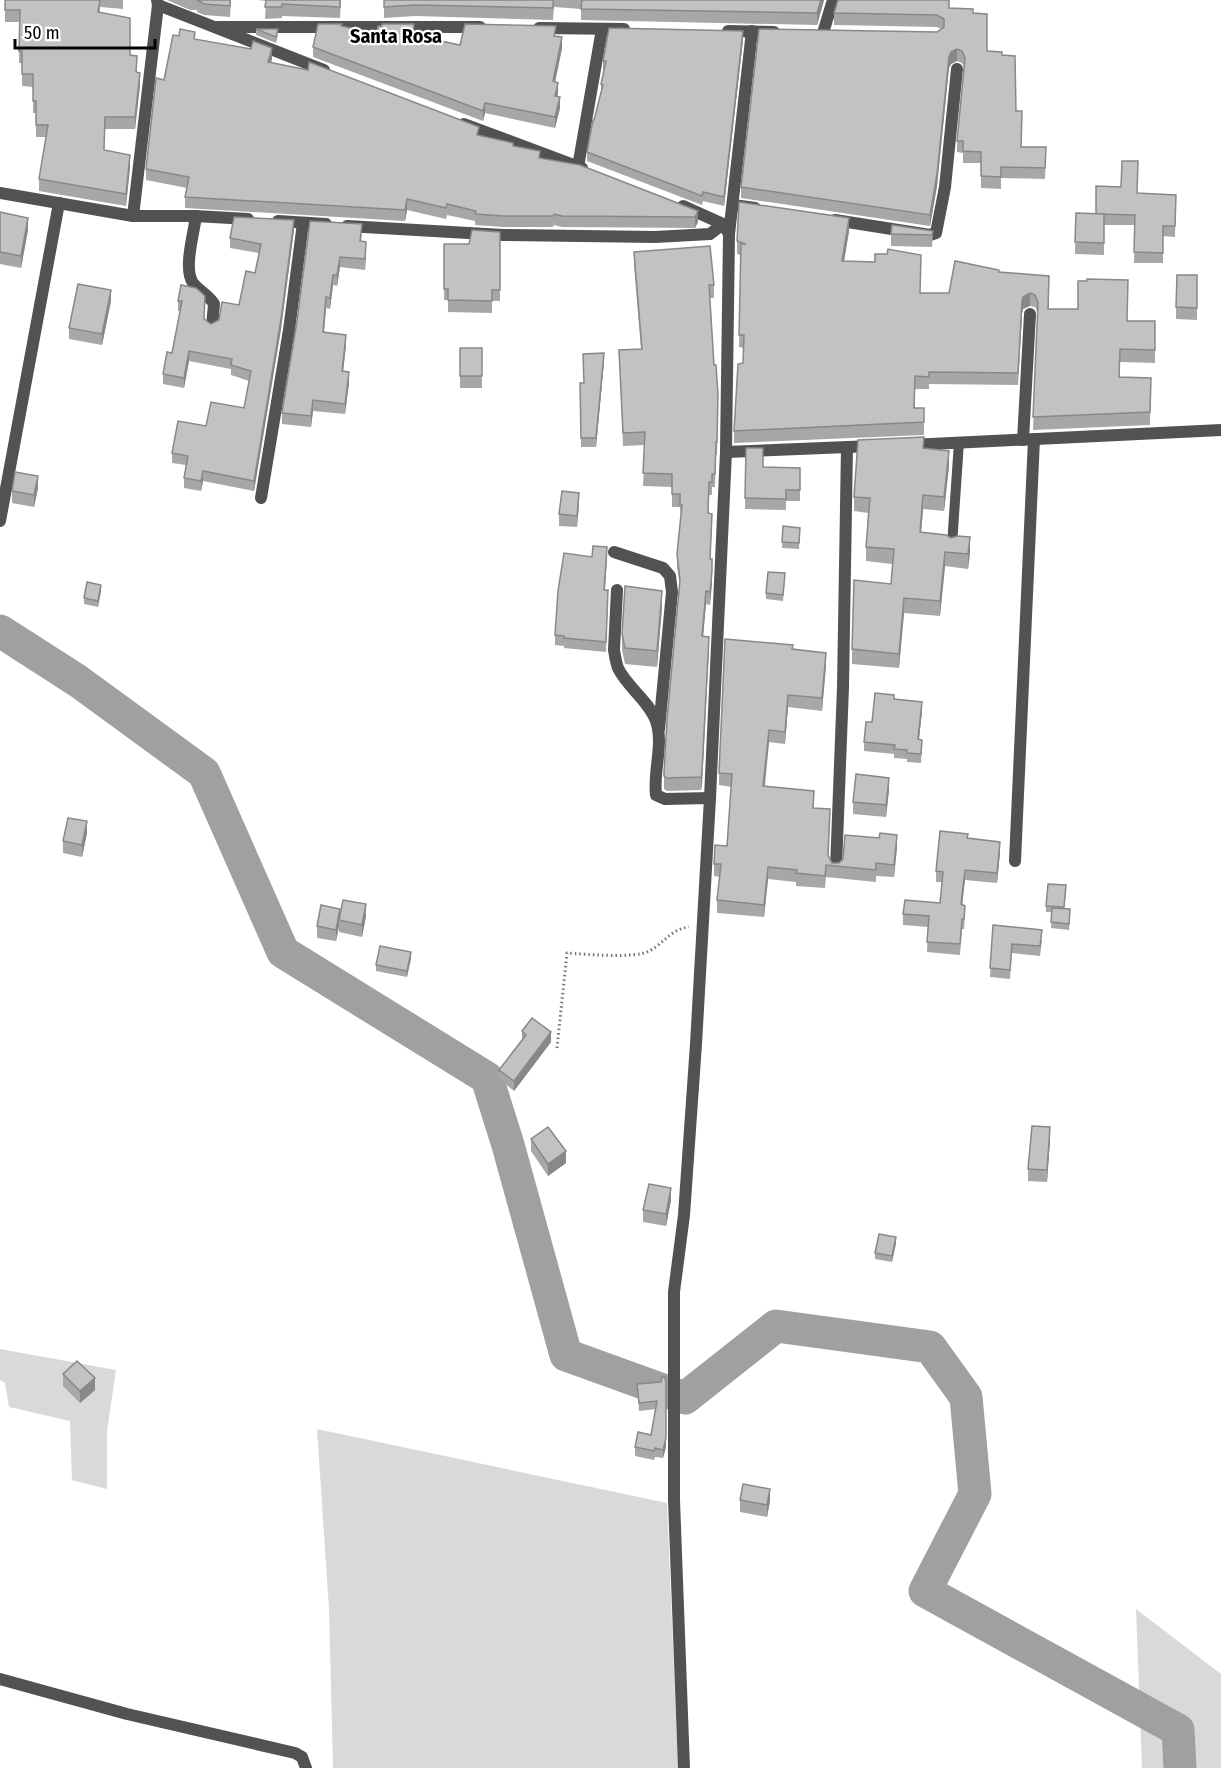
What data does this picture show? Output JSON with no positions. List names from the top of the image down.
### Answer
{
  "districts": ["Santa Rosa"],
  "scale_bar": "50 m"
}
